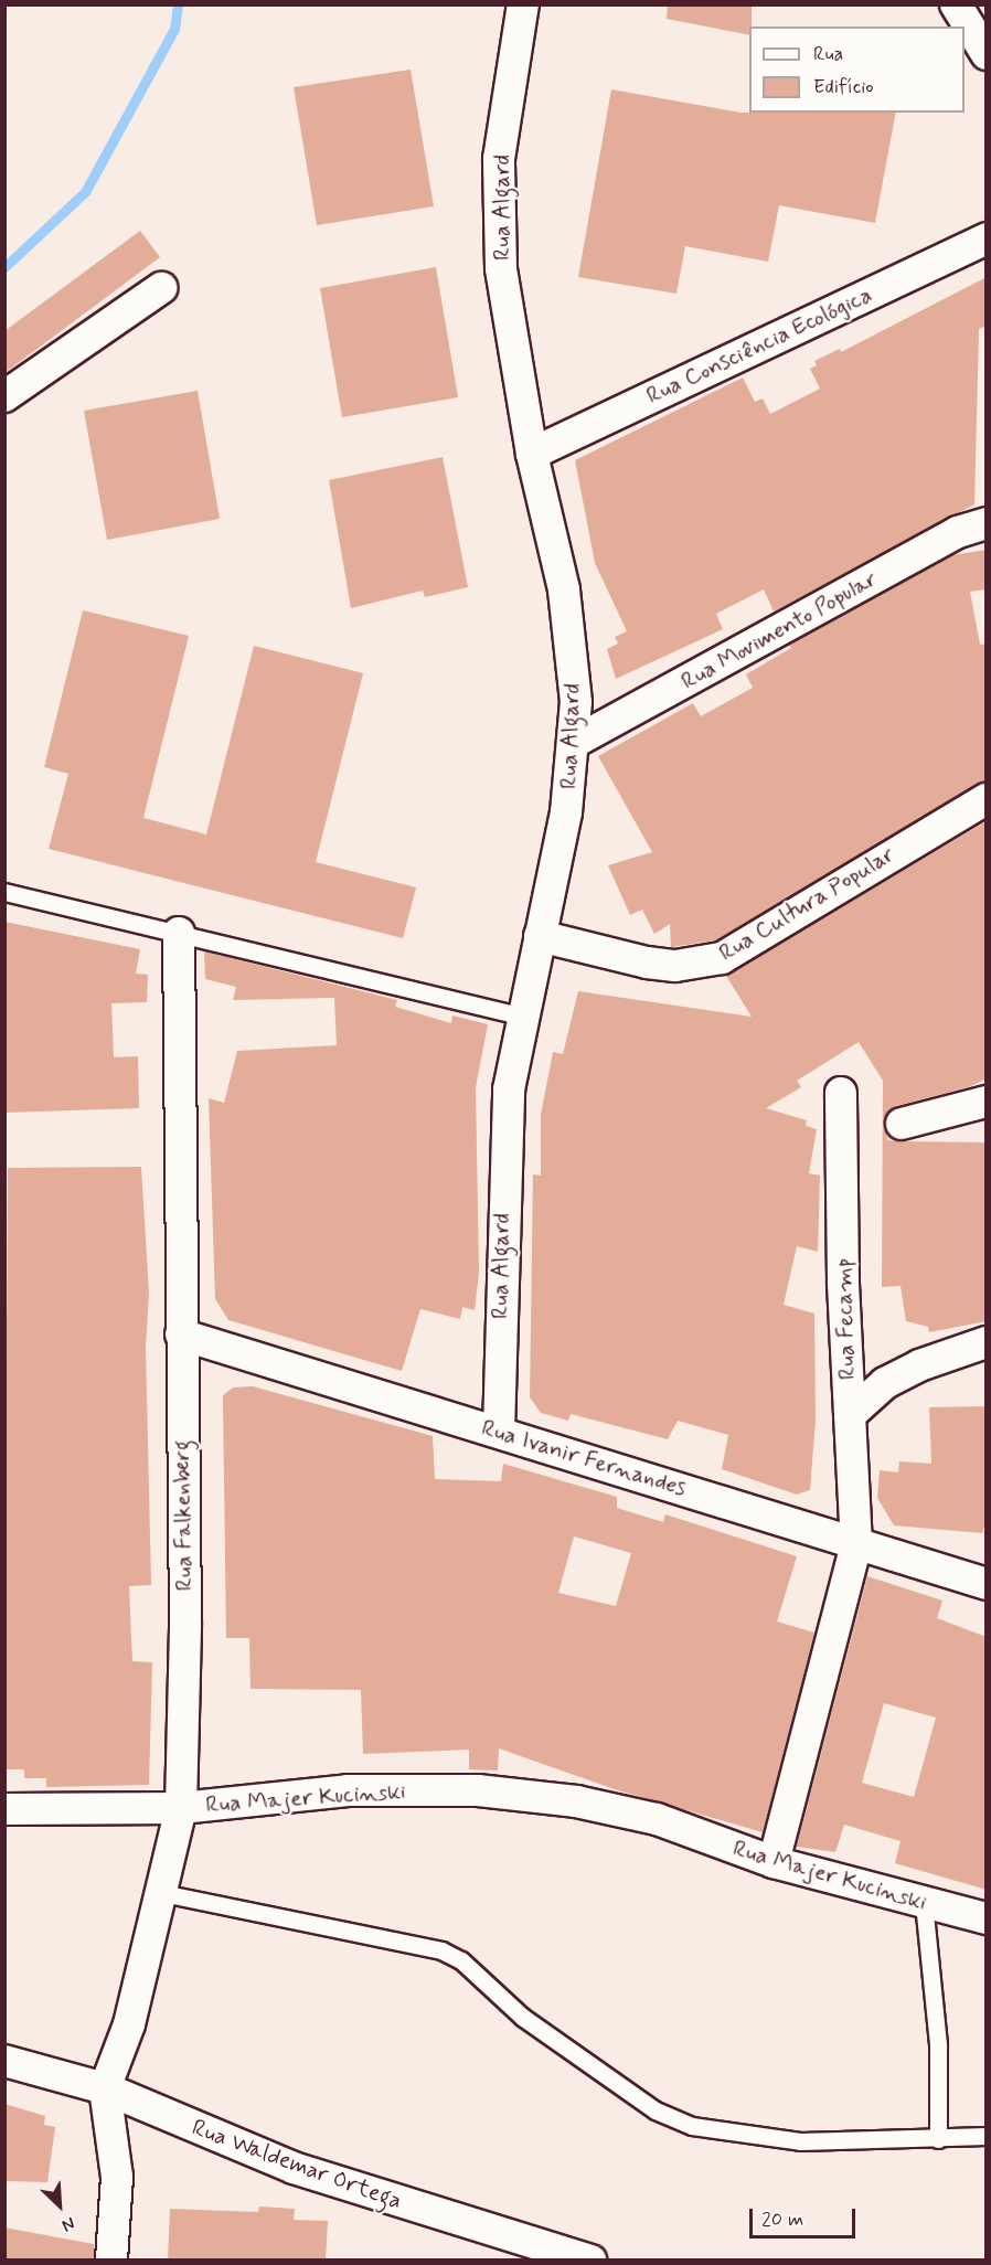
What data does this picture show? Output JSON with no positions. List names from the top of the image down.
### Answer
{
  "streets": {
    "street": [
      "Rua Algard",
      "Rua Consciência Ecológica",
      "Rua Movimento Popular",
      "Rua Cultura Popular",
      "Rua Fecamp",
      "Rua Ivanir Fernandes",
      "Rua Falkenberg",
      "Rua Majer Kucinski",
      "Rua Waldemar Ortega"
    ]
  },
  "crossings": [
    ["Rua Algard", "Rua Consciência Ecológica"],
    ["Rua Algard", "Rua Movimento Popular"],
    ["Rua Algard", "Rua Cultura Popular"],
    ["Rua Algard", "Rua Ivanir Fernandes"],
    ["Rua Fecamp", "Rua Ivanir Fernandes"],
    ["Rua Fecamp", "Rua Majer Kucinski"],
    ["Rua Ivanir Fernandes", "Rua Falkenberg"],
    ["Rua Falkenberg", "Rua Majer Kucinski"],
    ["Rua Falkenberg", "Rua Waldemar Ortega"]
  ],
  "legend": ["Rua", "Edifício"],
  "scale_bar": "20 m",
  "north": "bottom right"
}
